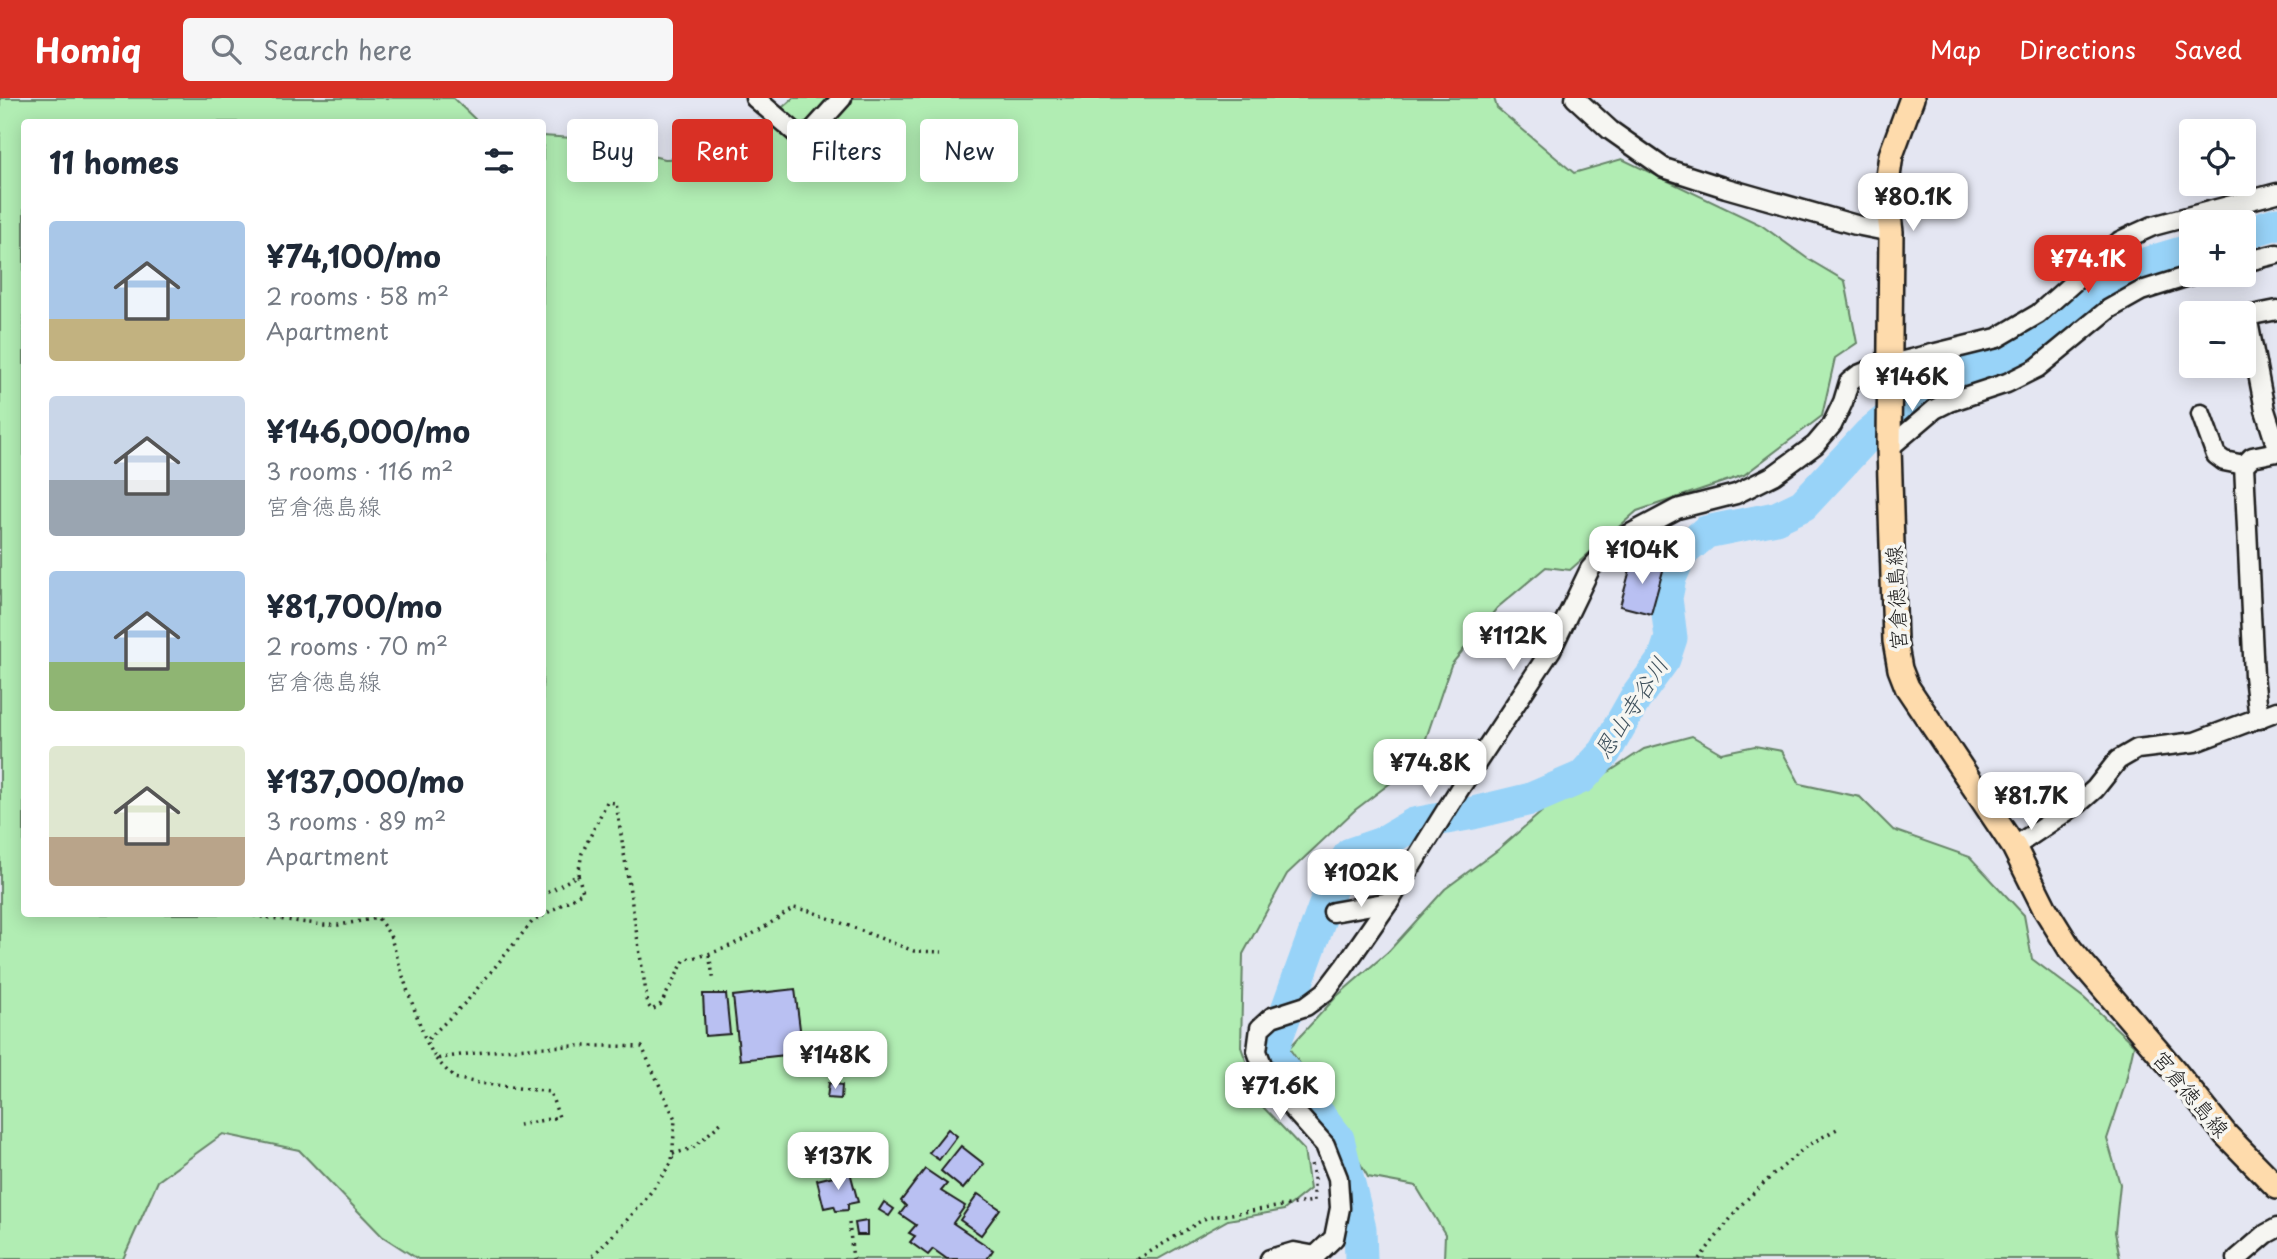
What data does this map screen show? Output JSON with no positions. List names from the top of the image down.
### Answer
{
  "streets": {
    "main road": ["宮倉徳島線"]
  },
  "water": ["恩山寺谷川"],
  "page": {
    "header": "Homiq",
    "search": "Search here",
    "nav": ["Map", "Directions", "Saved"],
    "map_buttons": ["+", "−"],
    "chip": [
      "Buy",
      "Rent",
      "Filters",
      "New"
    ],
    "heading": "11 homes",
    "price": [
      "¥80.1K",
      "¥74.1K",
      "¥146K",
      "¥104K",
      "¥112K",
      "¥74.8K",
      "¥81.7K",
      "¥102K",
      "¥148K",
      "¥71.6K",
      "¥137K"
    ],
    "list": [
      {
        "name": "¥74,100/mo",
        "note": "2 rooms · 58 m² · Apartment"
      },
      {
        "name": "¥146,000/mo",
        "note": "3 rooms · 116 m² · 宮倉徳島線"
      },
      {
        "name": "¥81,700/mo",
        "note": "2 rooms · 70 m² · 宮倉徳島線"
      },
      {
        "name": "¥137,000/mo",
        "note": "3 rooms · 89 m² · Apartment"
      }
    ]
  }
}
